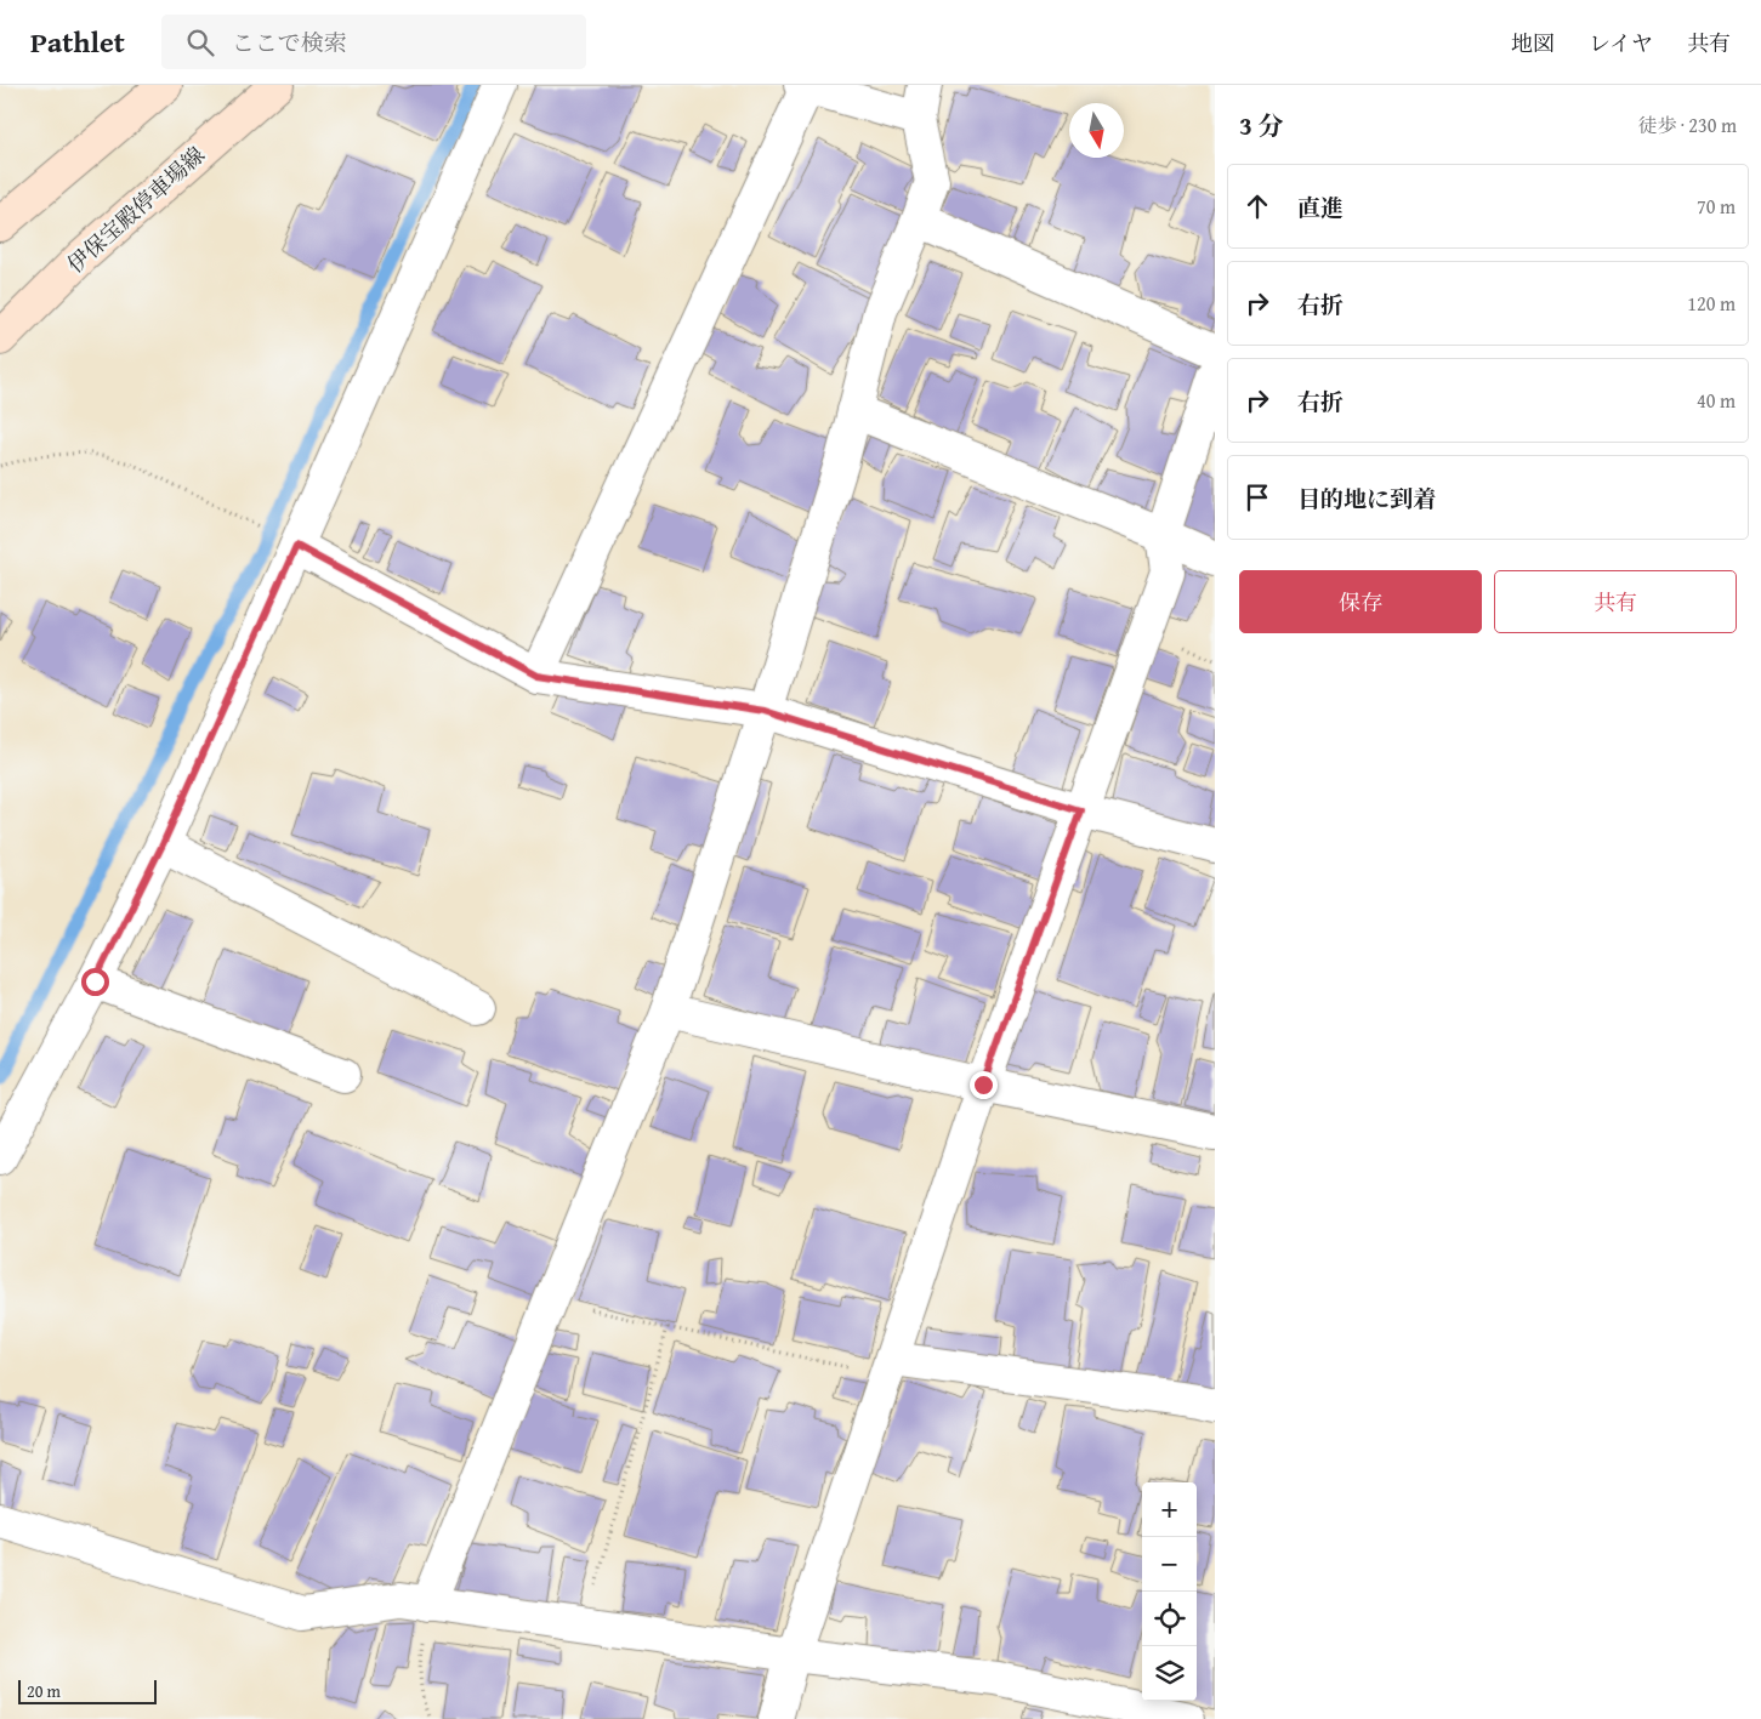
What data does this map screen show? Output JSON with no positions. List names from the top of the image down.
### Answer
{
  "streets": {
    "main road": ["伊保宝殿停車場線"]
  },
  "scale_bar": "20 m",
  "north": "bottom",
  "page": {
    "header": "Pathlet",
    "search": "ここで検索",
    "nav": ["地図", "レイヤ", "共有"],
    "heading": ["3 分", "徒歩 · 230 m"],
    "list": [
      ["直進", "70 m"],
      ["右折", "120 m"],
      ["右折", "40 m"],
      "目的地に到着"
    ],
    "buttons": ["保存", "共有"],
    "map_buttons": ["+", "−"],
    "scale": "20 m"
  }
}
